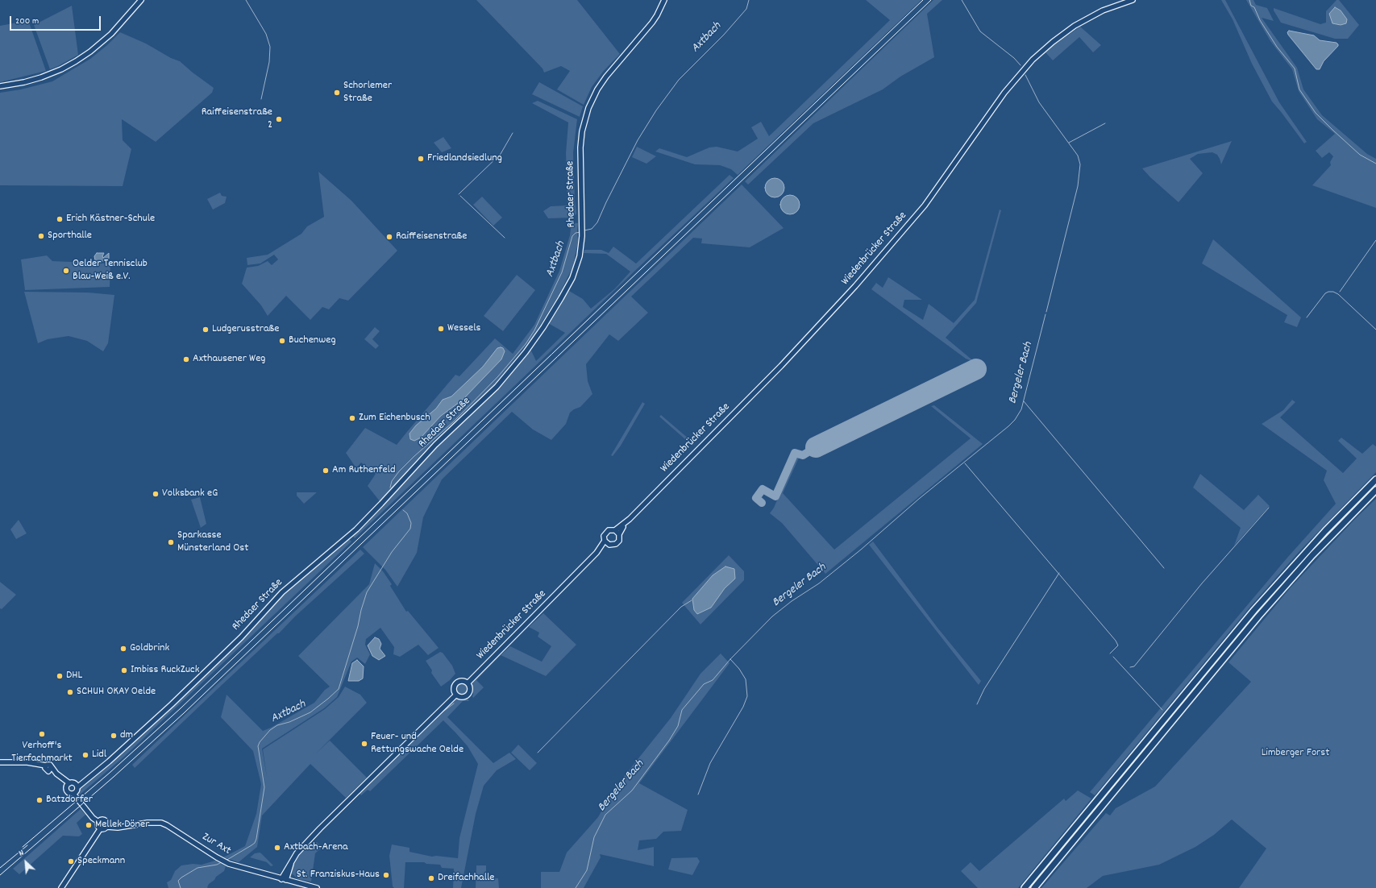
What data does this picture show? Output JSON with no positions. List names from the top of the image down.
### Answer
{
  "streets": {
    "street": ["Rhedaer Straße", "Wiedenbrücker Straße", "Zur Axt"]
  },
  "water": ["Axtbach", "Bergeler Bach"],
  "parks": ["Limberger Forst"],
  "places": [
    "Schorlemer Straße",
    "Raiffeisenstraße 2",
    "Friedlandsiedlung",
    "Erich Kästner-Schule",
    "Sporthalle",
    "Raiffeisenstraße",
    "Oelder Tennisclub Blau-Weiß e.V.",
    "Wessels",
    "Ludgerusstraße",
    "Buchenweg",
    "Axthausener Weg",
    "Zum Eichenbusch",
    "Am Ruthenfeld",
    "Volksbank eG",
    "Sparkasse Münsterland Ost",
    "Goldbrink",
    "Imbiss RuckZuck",
    "DHL",
    "SCHUH OKAY Oelde",
    "Verhoff's Tierfachmarkt",
    "dm",
    "Feuer- und Rettungswache Oelde",
    "Lidl",
    "Batzdorfer",
    "Mellek Döner",
    "Axtbach-Arena",
    "Speckmann",
    "St. Franziskus-Haus",
    "Dreifachhalle"
  ],
  "scale_bar": "200 m",
  "north": "top left"
}
